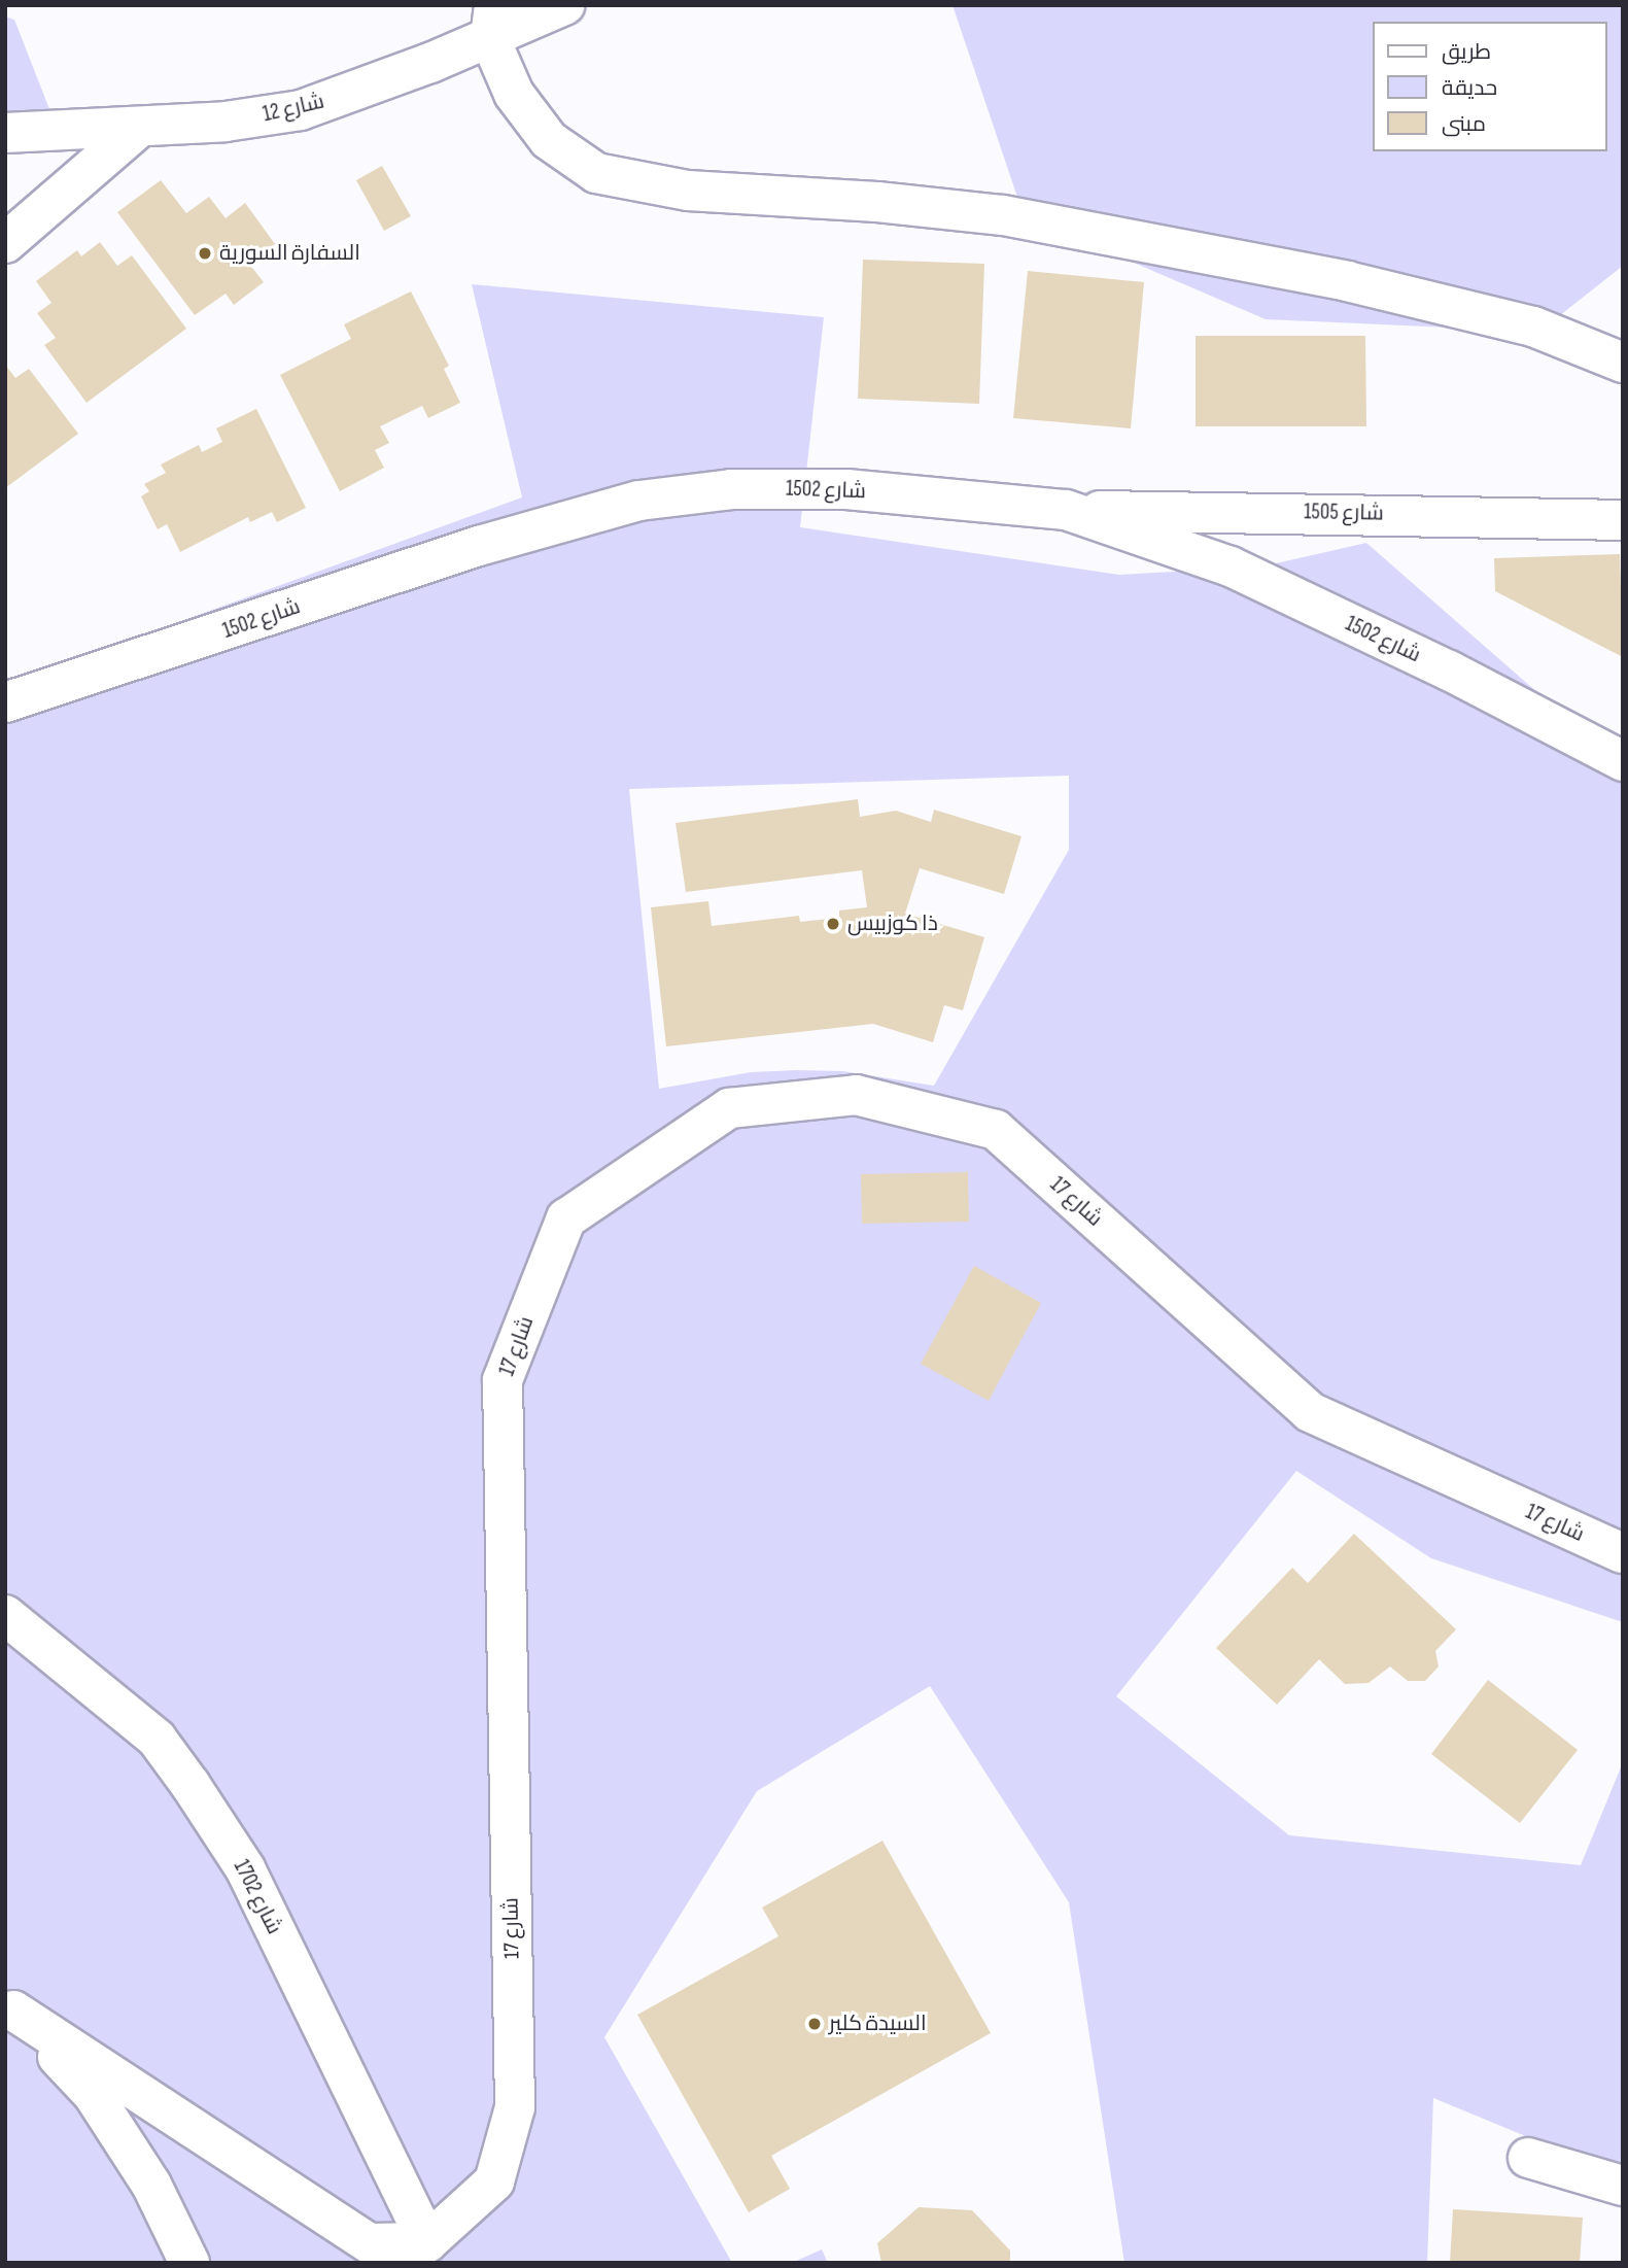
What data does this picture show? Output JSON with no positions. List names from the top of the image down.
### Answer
{
  "streets": {
    "street": [
      "شارع 12",
      "شارع 1502",
      "شارع 1505",
      "شارع 17",
      "شارع 1702"
    ]
  },
  "crossings": [
    ["شارع 1502", "شارع 1505"],
    ["شارع 17", "شارع 1702"]
  ],
  "places": ["السفارة السورية", "ذا كوزبيس", "السيدة كلير"],
  "legend": ["طريق", "حديقة", "مبنى"]
}
